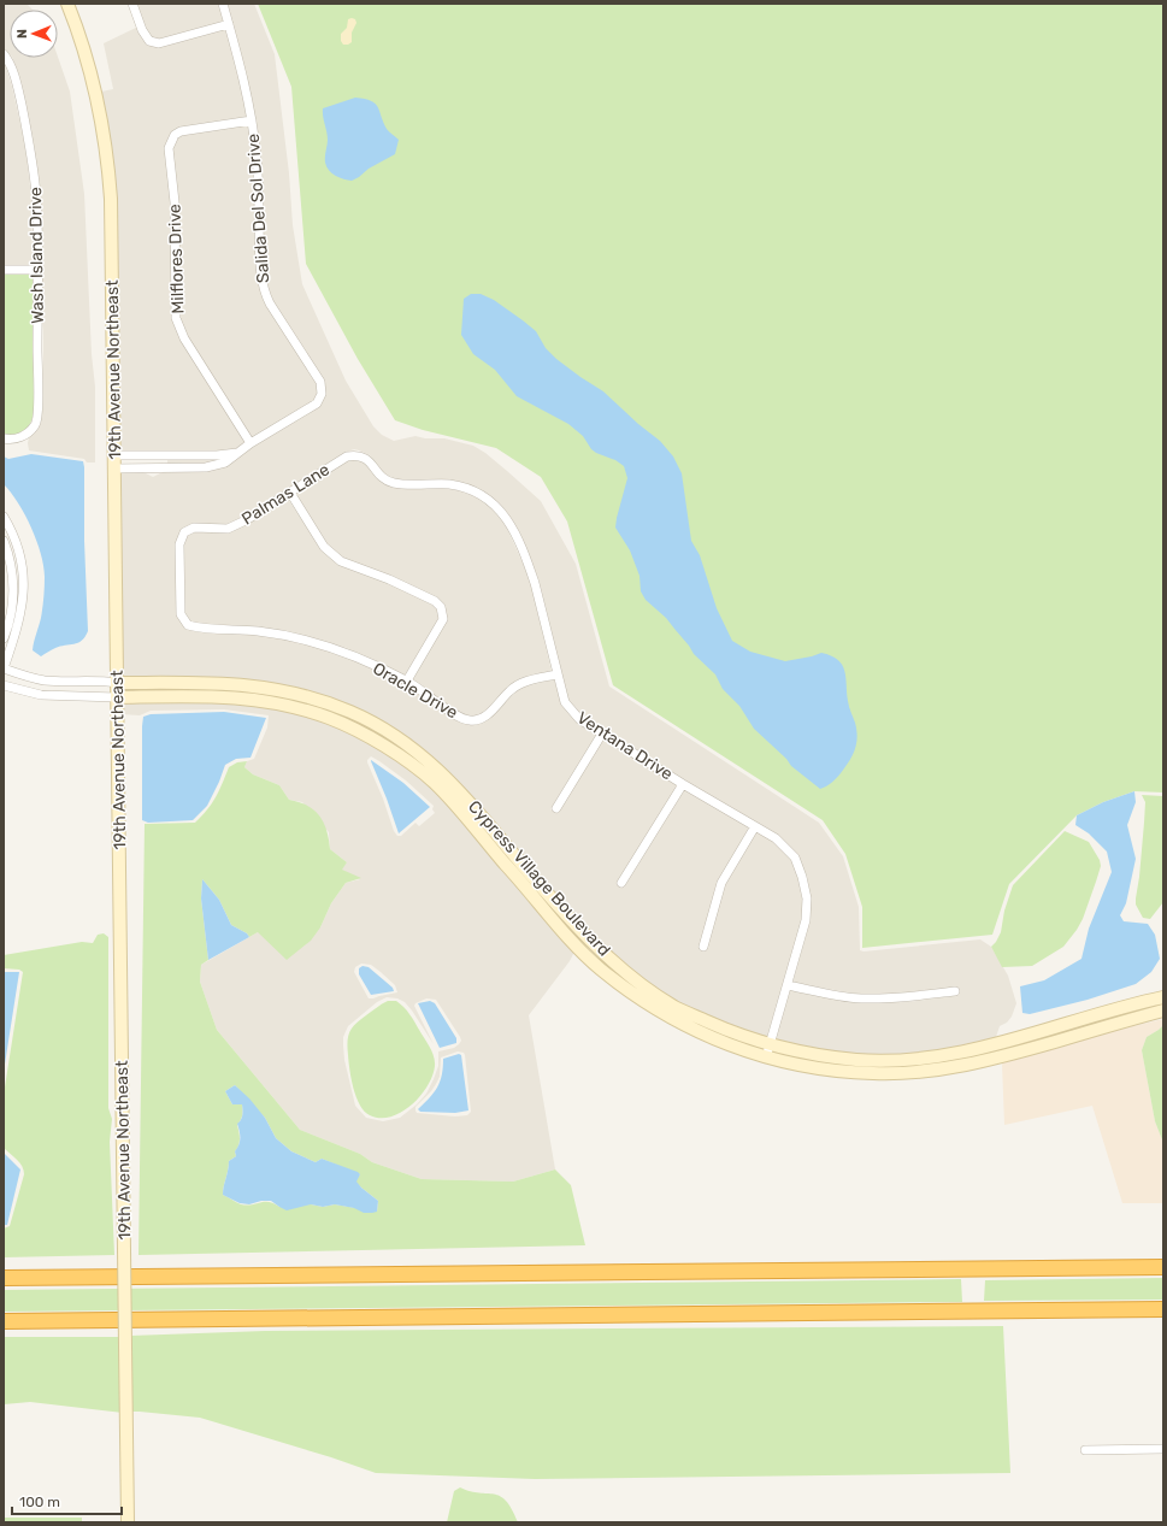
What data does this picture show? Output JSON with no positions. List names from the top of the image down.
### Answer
{
  "streets": {
    "street": [
      "Salida Del Sol Drive",
      "Wash Island Drive",
      "Milflores Drive",
      "19th Avenue Northeast",
      "Palmas Lane",
      "Oracle Drive",
      "Ventana Drive",
      "Cypress Village Boulevard"
    ]
  },
  "crossings": [
    ["Salida Del Sol Drive", "Milflores Drive"],
    ["Salida Del Sol Drive", "19th Avenue Northeast"],
    ["19th Avenue Northeast", "Cypress Village Boulevard"],
    ["Palmas Lane", "Oracle Drive"],
    ["Palmas Lane", "Ventana Drive"],
    ["Oracle Drive", "Ventana Drive"],
    ["Ventana Drive", "Cypress Village Boulevard"]
  ],
  "scale_bar": "100 m",
  "north": "left"
}
